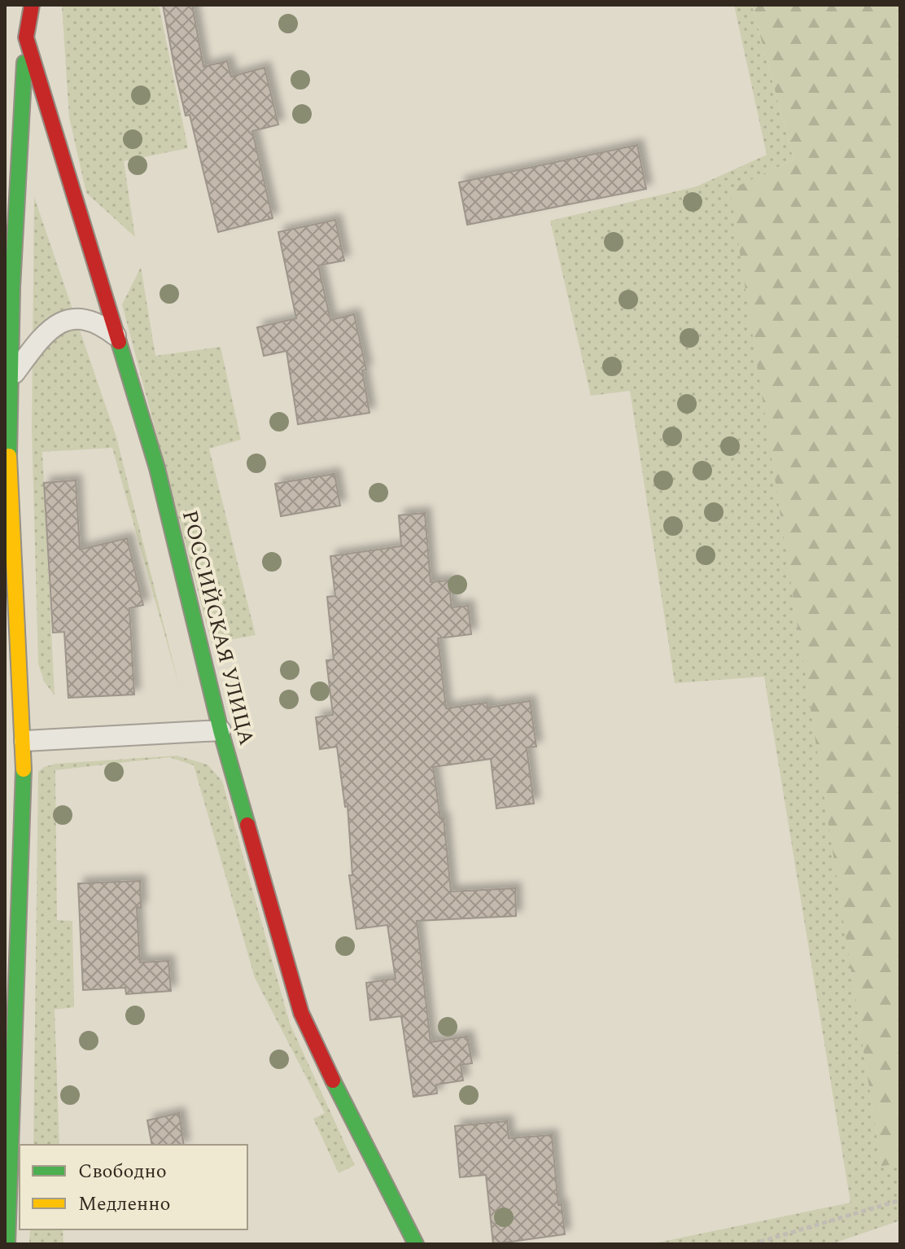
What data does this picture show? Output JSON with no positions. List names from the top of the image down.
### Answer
{
  "streets": {
    "street": ["РОССИЙСКАЯ УЛИЦА"]
  },
  "legend": ["Свободно", "Медленно"]
}
